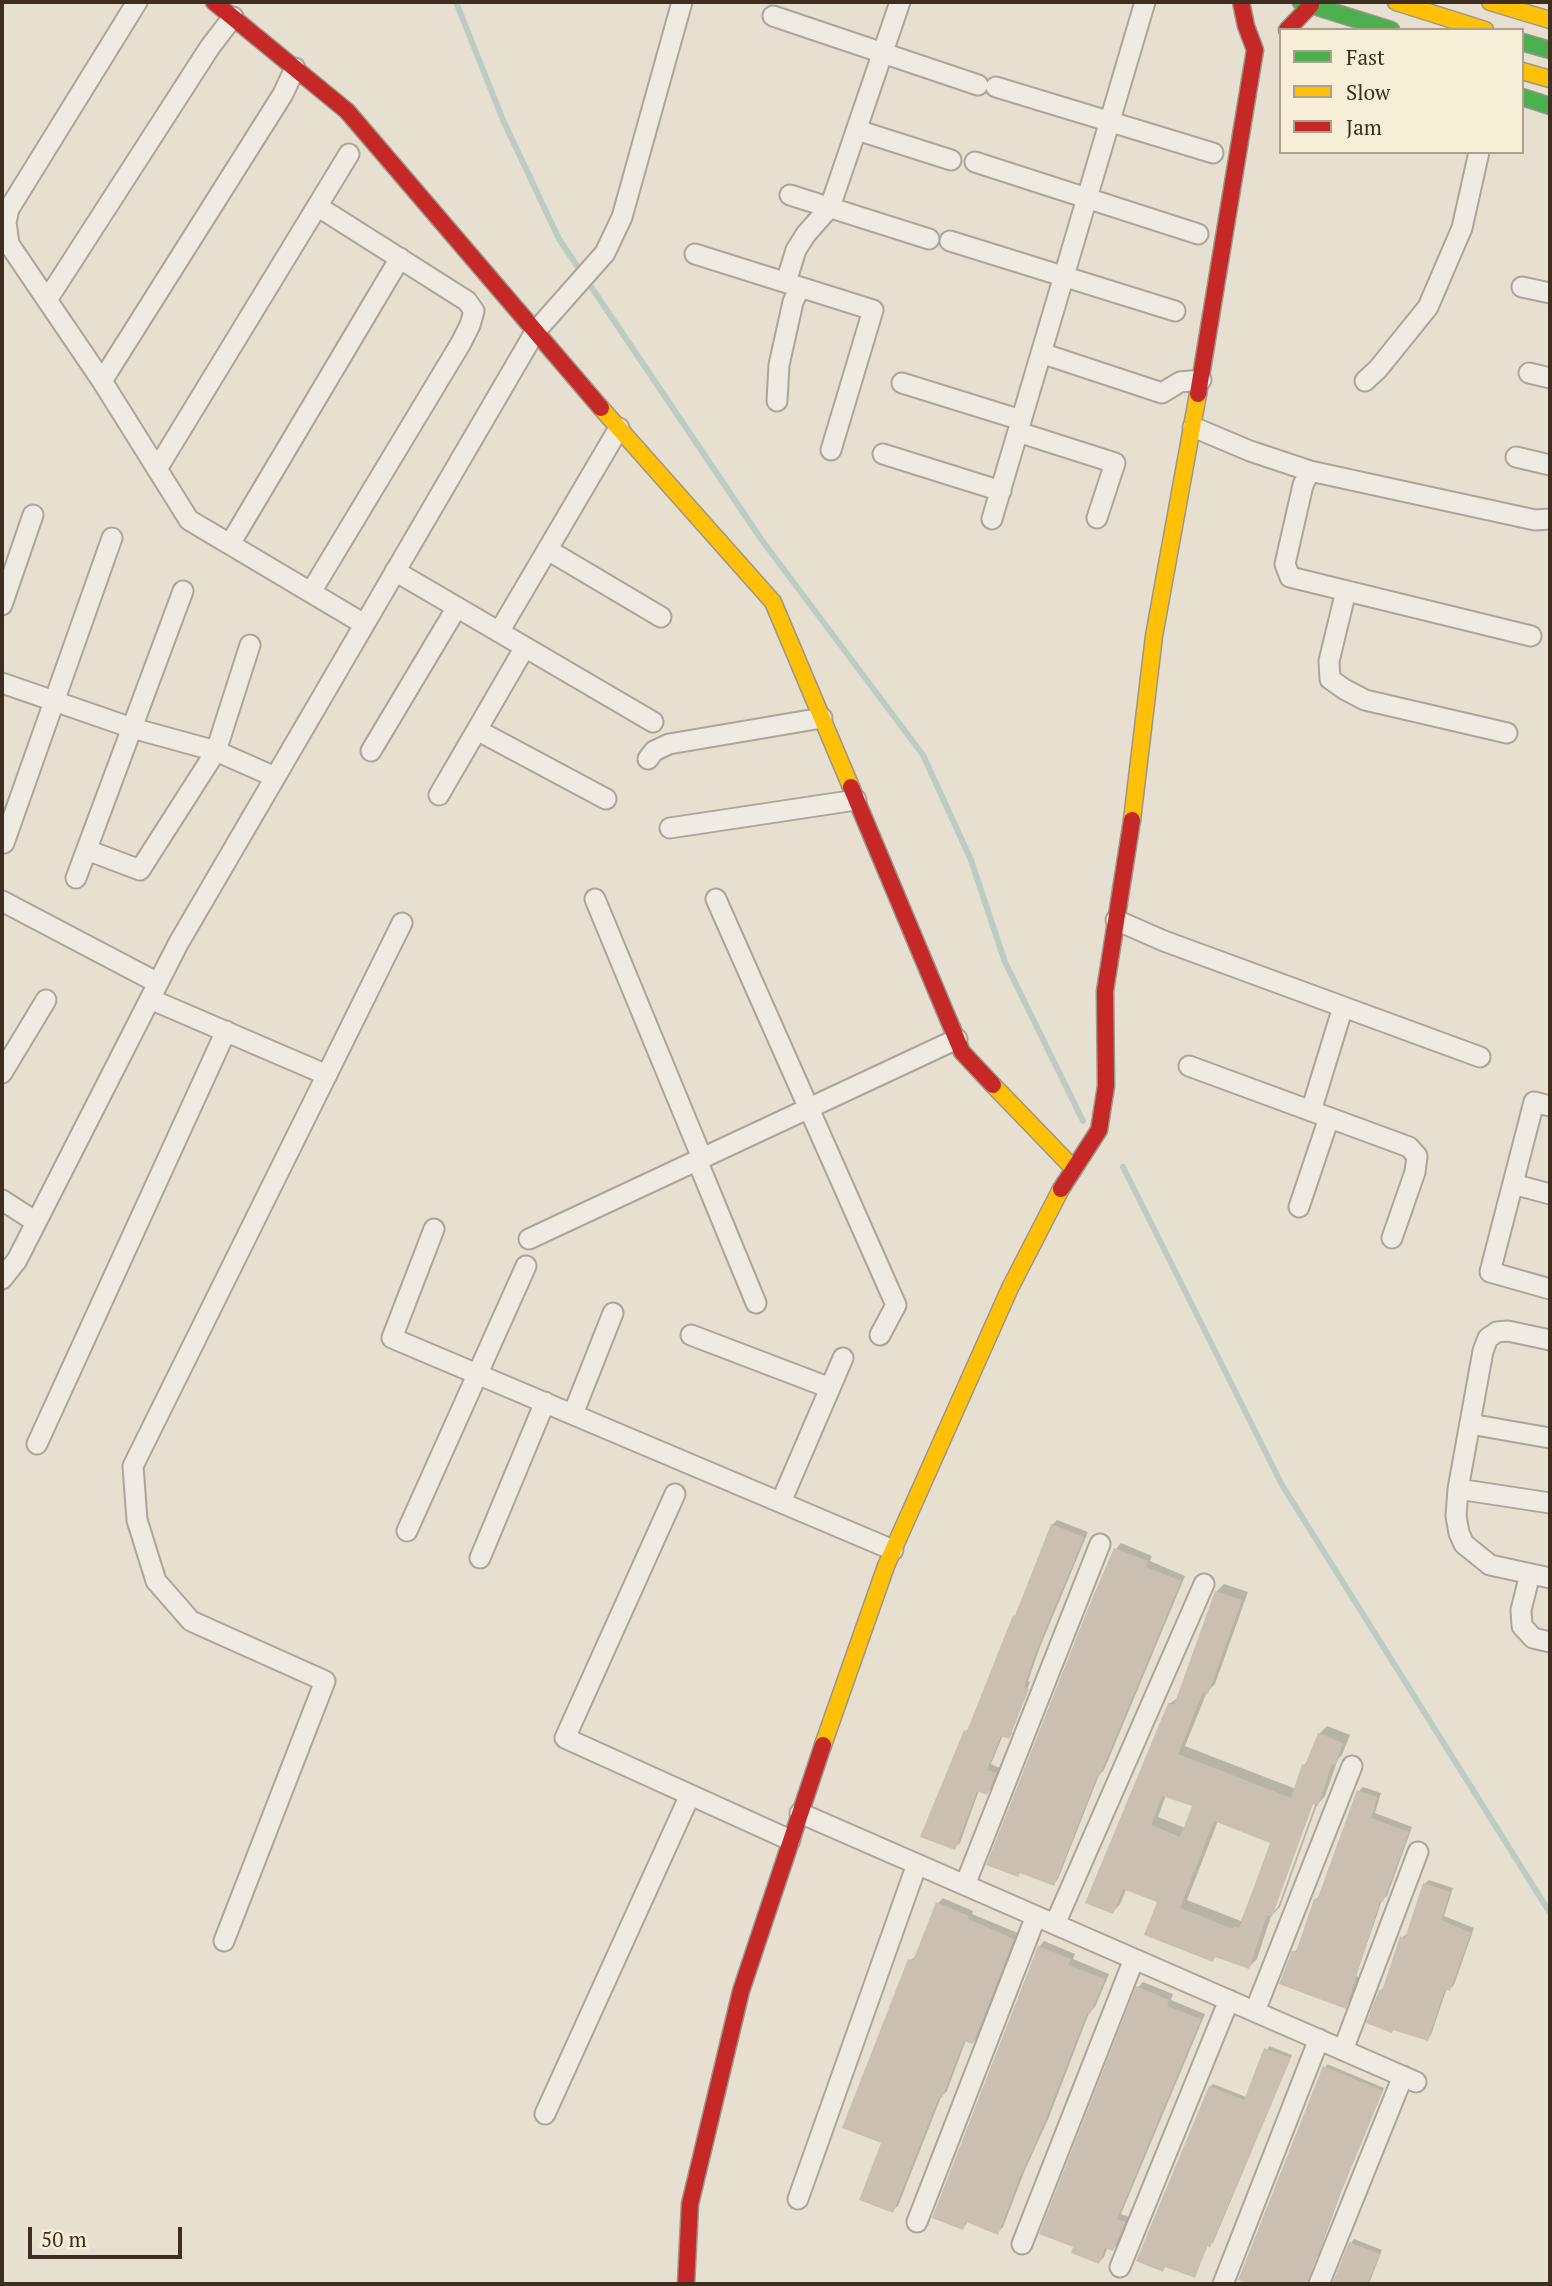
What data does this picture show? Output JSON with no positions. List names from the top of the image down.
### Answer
{
  "legend": ["Fast", "Slow", "Jam"],
  "scale_bar": "50 m"
}
